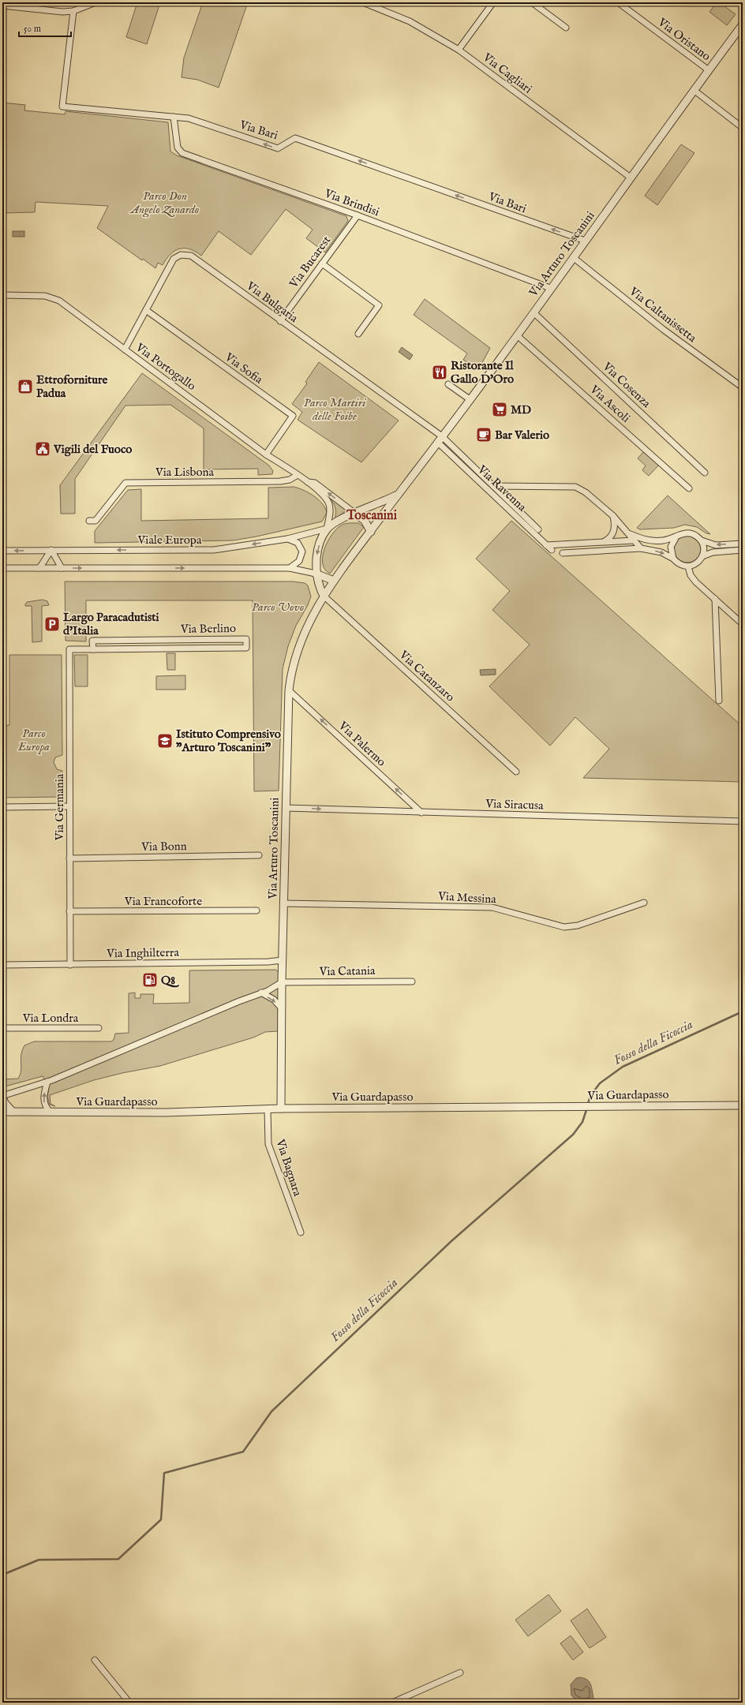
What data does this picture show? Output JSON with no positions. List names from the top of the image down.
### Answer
{
  "streets": {
    "street": [
      "Via Oristano",
      "Via Cagliari",
      "Via Bari",
      "Via Brindisi",
      "Via Arturo Toscanini",
      "Via Bucarest",
      "Via Bulgaria",
      "Via Caltanissetta",
      "Via Portogallo",
      "Via Sofia",
      "Via Cosenza",
      "Via Ascoli",
      "Via Lisbona",
      "Via Ravenna",
      "Viale Europa",
      "Via Berlino",
      "Via Catanzaro",
      "Via Palermo",
      "Via Siracusa",
      "Via Germania",
      "Via Bonn",
      "Via Messina",
      "Via Francoforte",
      "Via Inghilterra",
      "Via Catania",
      "Via Londra",
      "Via Guardapasso",
      "Via Bagnara"
    ]
  },
  "crossings": [
    ["Via Oristano", "Via Arturo Toscanini"],
    ["Via Cagliari", "Via Arturo Toscanini"],
    ["Via Bari", "Via Brindisi"],
    ["Via Bari", "Via Arturo Toscanini"],
    ["Via Brindisi", "Via Arturo Toscanini"],
    ["Via Brindisi", "Via Bucarest"],
    ["Via Arturo Toscanini", "Via Bulgaria"],
    ["Via Arturo Toscanini", "Via Caltanissetta"],
    ["Via Arturo Toscanini", "Via Portogallo"],
    ["Via Arturo Toscanini", "Via Cosenza"],
    ["Via Arturo Toscanini", "Via Ascoli"],
    ["Via Arturo Toscanini", "Via Ravenna"],
    ["Via Arturo Toscanini", "Viale Europa"],
    ["Via Arturo Toscanini", "Via Catanzaro"],
    ["Via Arturo Toscanini", "Via Palermo"],
    ["Via Arturo Toscanini", "Via Siracusa"],
    ["Via Arturo Toscanini", "Via Messina"],
    ["Via Arturo Toscanini", "Via Inghilterra"],
    ["Via Arturo Toscanini", "Via Catania"],
    ["Via Arturo Toscanini", "Via Guardapasso"],
    ["Via Bucarest", "Via Bulgaria"],
    ["Via Bulgaria", "Via Portogallo"],
    ["Via Bulgaria", "Via Sofia"],
    ["Via Bulgaria", "Via Ravenna"],
    ["Via Portogallo", "Via Sofia"],
    ["Via Portogallo", "Via Lisbona"],
    ["Via Portogallo", "Viale Europa"],
    ["Via Berlino", "Via Germania"],
    ["Via Palermo", "Via Siracusa"],
    ["Via Germania", "Via Bonn"],
    ["Via Germania", "Via Francoforte"],
    ["Via Germania", "Via Inghilterra"],
    ["Via Guardapasso", "Via Bagnara"]
  ],
  "one_way": ["Via Bari", "Via Palermo"],
  "districts": ["Toscanini"],
  "water": ["Fosso della Ficoccia"],
  "parks": [
    "Parco Don Angelo Zanardo",
    "Parco Martiri delle Foibe",
    "Parco Uovo",
    "Parco Europa"
  ],
  "places": {
    "restaurant": ["Ristorante Il Gallo D'Oro"],
    "shop": ["Ettroforniture Padua"],
    "supermarket": ["MD"],
    "cafe": ["Bar Valerio"],
    "public building": ["Vigili del Fuoco"],
    "parking": ["Largo Paracadutisti d'Italia"],
    "school or university": ["Istituto Comprensivo \"Arturo Toscanini\""],
    "fuel station": ["Q8"]
  },
  "scale_bar": "50 m"
}
